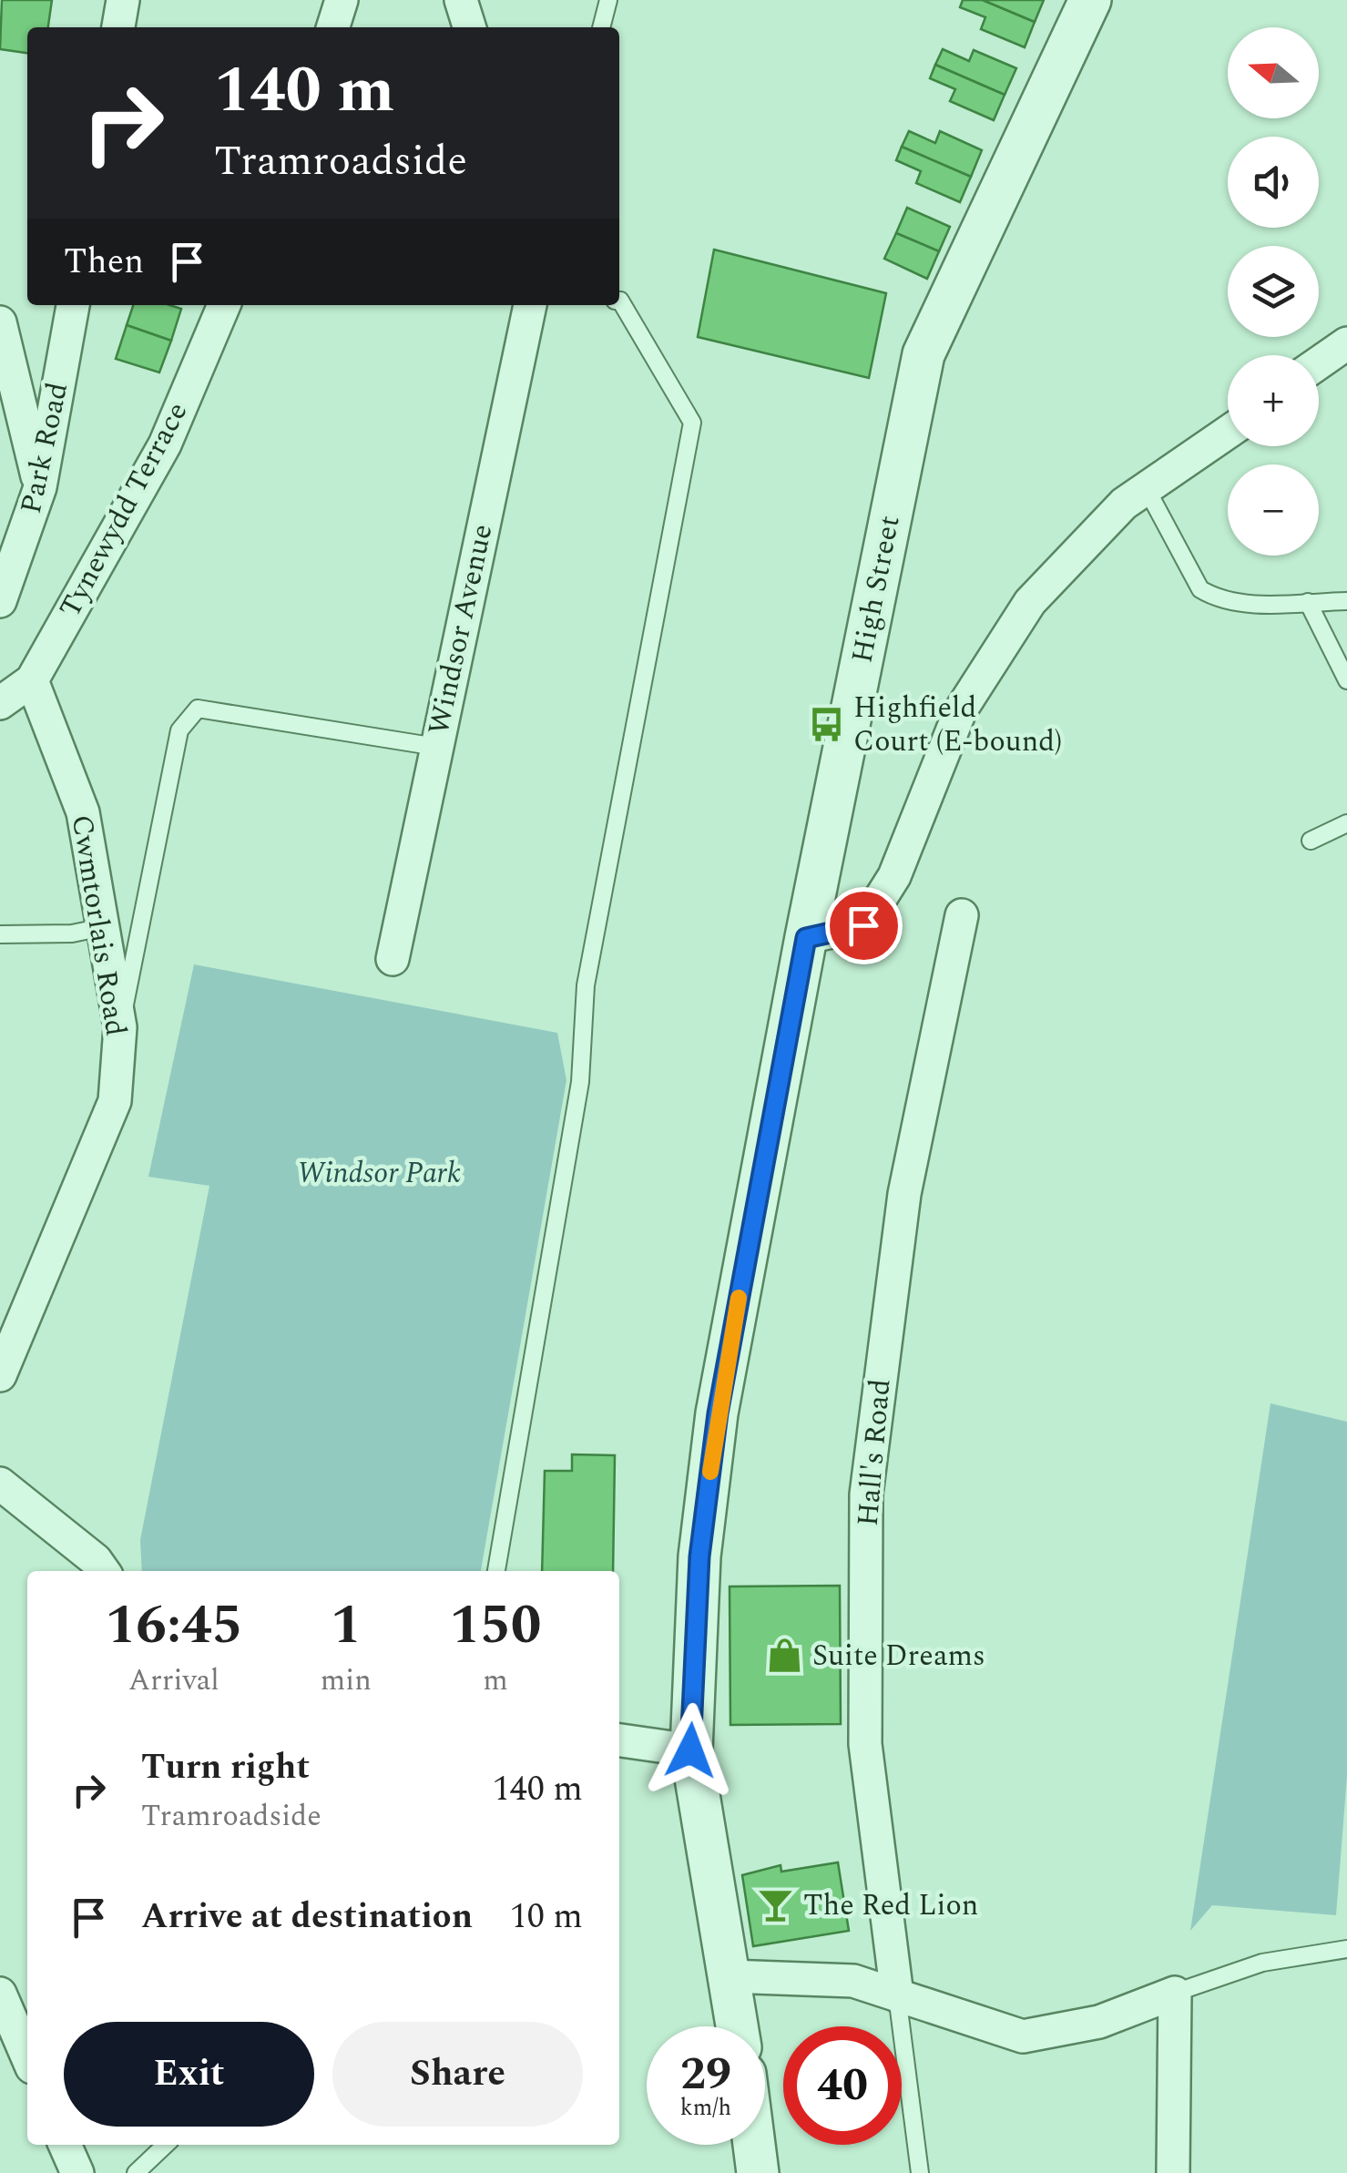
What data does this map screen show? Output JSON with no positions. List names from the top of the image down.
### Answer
{
  "streets": {
    "street": [
      "Park Road",
      "Tynewydd Terrace",
      "High Street",
      "Windsor Avenue",
      "Cwmtorlais Road",
      "Hall's Road"
    ]
  },
  "crossings": [
    ["Tynewydd Terrace", "Cwmtorlais Road"]
  ],
  "parks": ["Windsor Park"],
  "places": {
    "bus stop": ["Highfield Court (E-bound)"],
    "shop": ["Suite Dreams"],
    "bar": ["The Red Lion"]
  },
  "north": "left",
  "page": {
    "map_buttons": ["+", "−"],
    "turn": ["140 m", "Tramroadside"],
    "then": "Then",
    "eta": [
      "16:45",
      "Arrival",
      "1",
      "min",
      "150",
      "m"
    ],
    "list": [
      {
        "name": "Turn right",
        "note": "Tramroadside",
        "value": "140 m"
      },
      {
        "name": "Arrive at destination",
        "value": "10 m"
      }
    ],
    "buttons": ["Exit", "Share"],
    "speed": "29 km/h",
    "limit": "40"
  }
}
